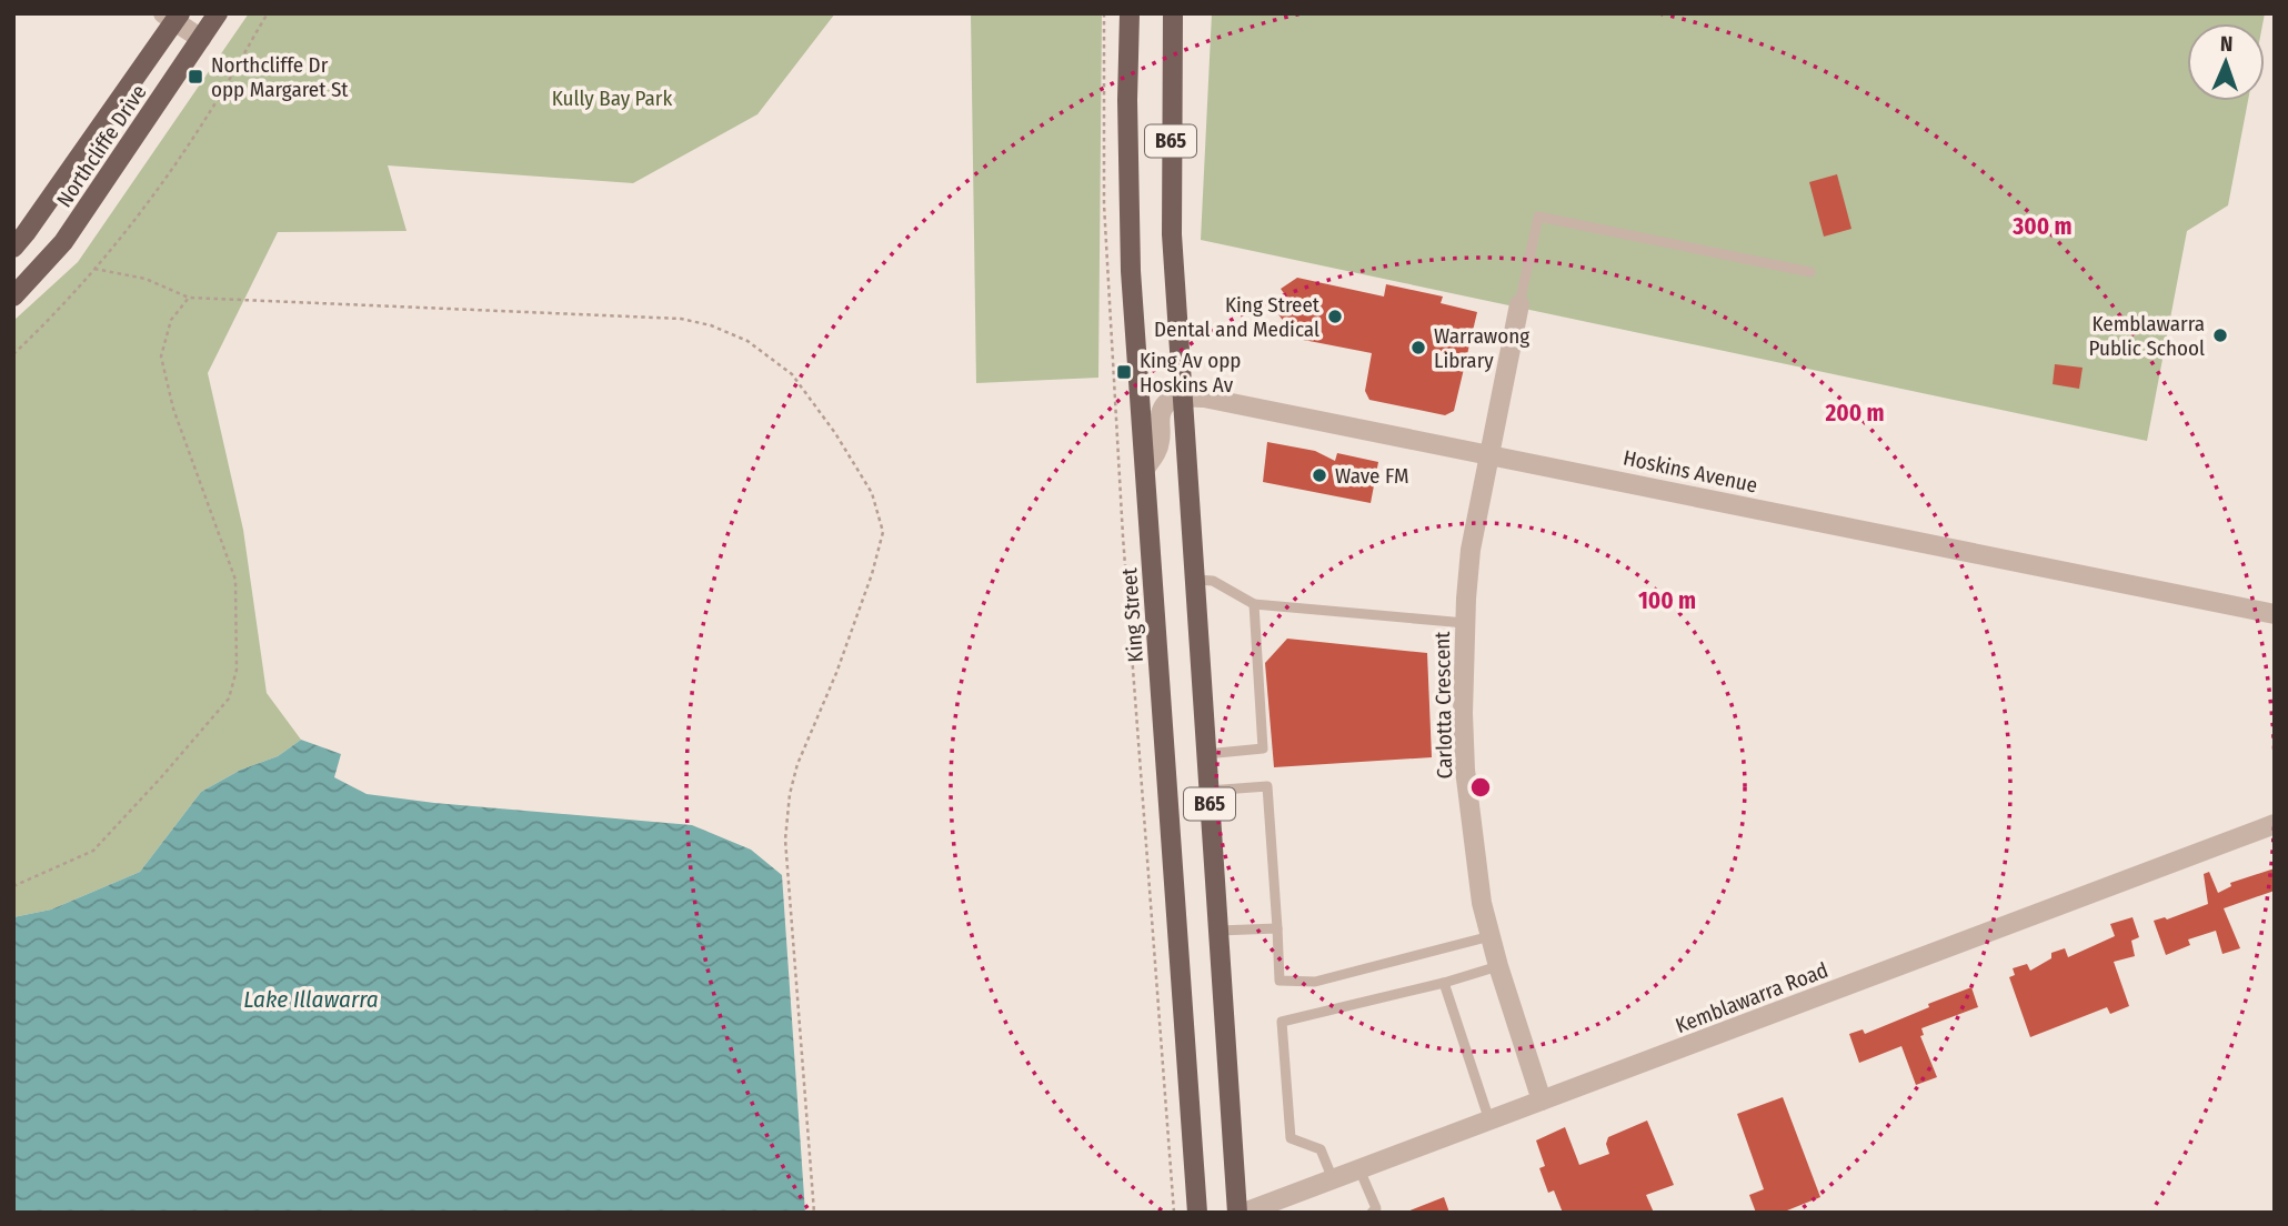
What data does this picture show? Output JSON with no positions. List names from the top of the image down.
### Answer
{
  "streets": {
    "main road": ["B65", "Northcliffe Drive", "King Street"],
    "street": ["Hoskins Avenue", "Carlotta Crescent", "Kemblawarra Road"]
  },
  "crossings": [
    ["B65", "Hoskins Avenue"],
    ["Hoskins Avenue", "Carlotta Crescent"],
    ["Carlotta Crescent", "Kemblawarra Road"]
  ],
  "water": ["Lake Illawarra"],
  "parks": ["Kully Bay Park"],
  "places": {
    "transit": ["Northcliffe Dr opp Margaret St", "King Av opp Hoskins Av"],
    "other": [
      "King Street Dental and Medical",
      "Kemblawarra Public School",
      "Warrawong Library",
      "Wave FM"
    ]
  },
  "north": "top",
  "rings": ["300 m", "200 m", "100 m"]
}
